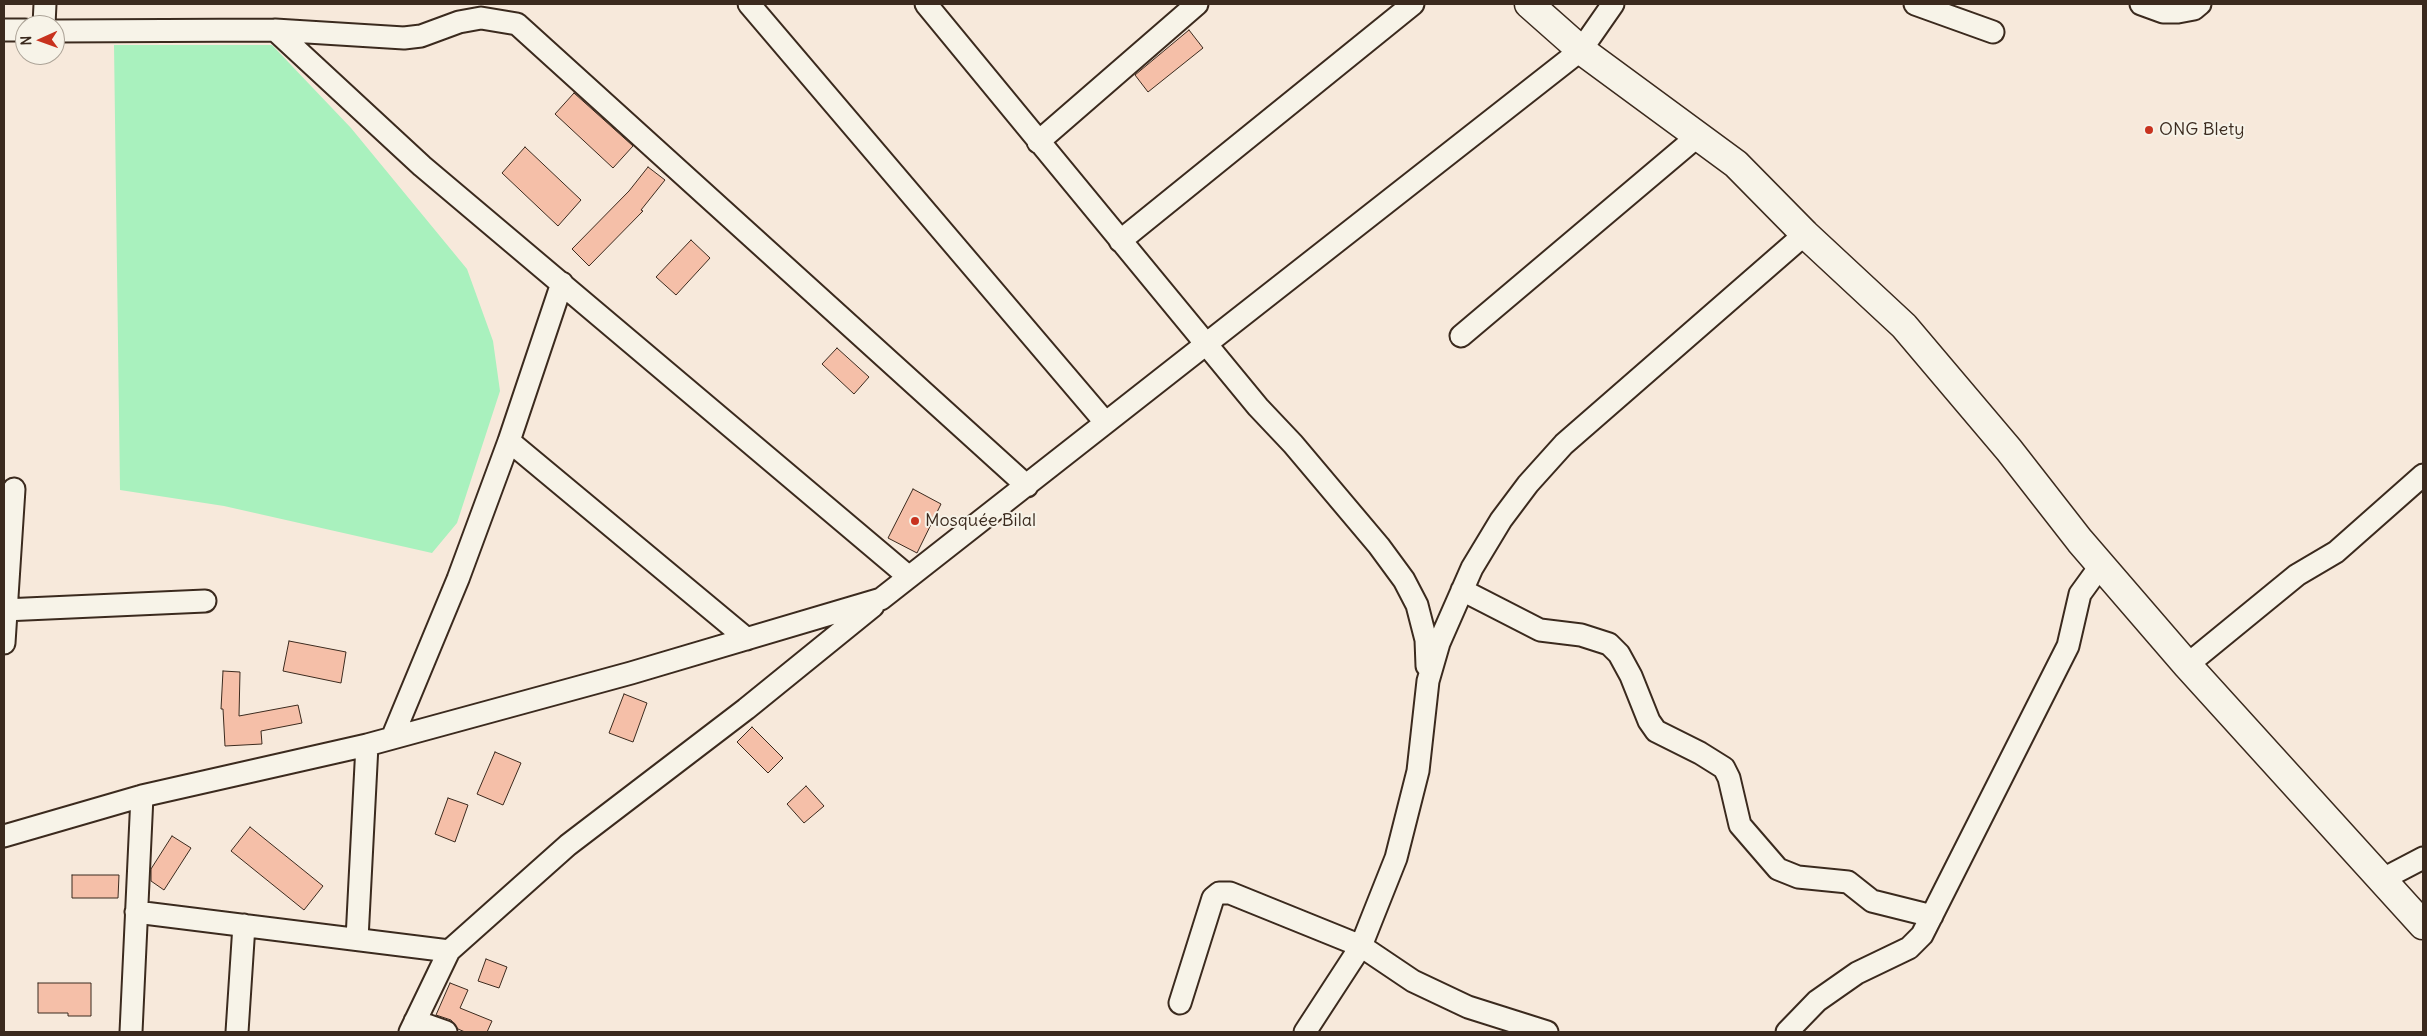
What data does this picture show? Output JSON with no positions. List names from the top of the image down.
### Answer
{
  "places": ["ONG Blety", "Mosquée Bilal"],
  "north": "left"
}
